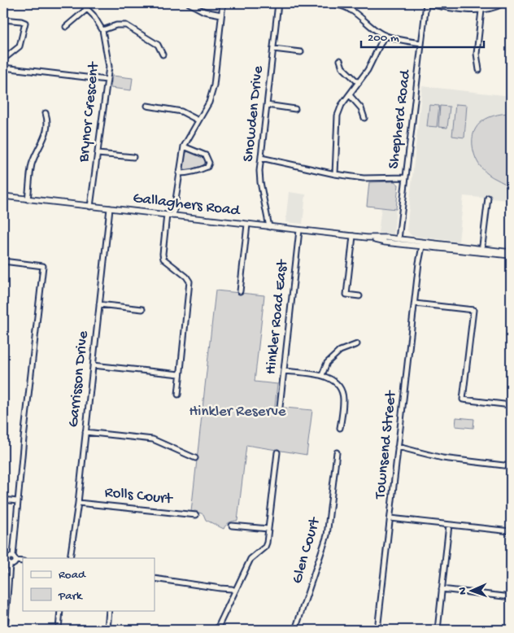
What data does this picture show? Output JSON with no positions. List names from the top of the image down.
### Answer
{
  "streets": {
    "street": [
      "Brynor Crescent",
      "Snowden Drive",
      "Shepherd Road",
      "Gallaghers Road",
      "Hinkler Road East",
      "Garrisson Drive",
      "Townsend Street",
      "Rolls Court",
      "Glen Court"
    ]
  },
  "crossings": [
    ["Brynor Crescent", "Gallaghers Road"],
    ["Snowden Drive", "Gallaghers Road"],
    ["Shepherd Road", "Gallaghers Road"],
    ["Gallaghers Road", "Hinkler Road East"],
    ["Gallaghers Road", "Garrisson Drive"],
    ["Gallaghers Road", "Townsend Street"],
    ["Garrisson Drive", "Rolls Court"]
  ],
  "parks": ["Hinkler Reserve"],
  "legend": ["Road", "Park"],
  "scale_bar": "200 m",
  "north": "left"
}
